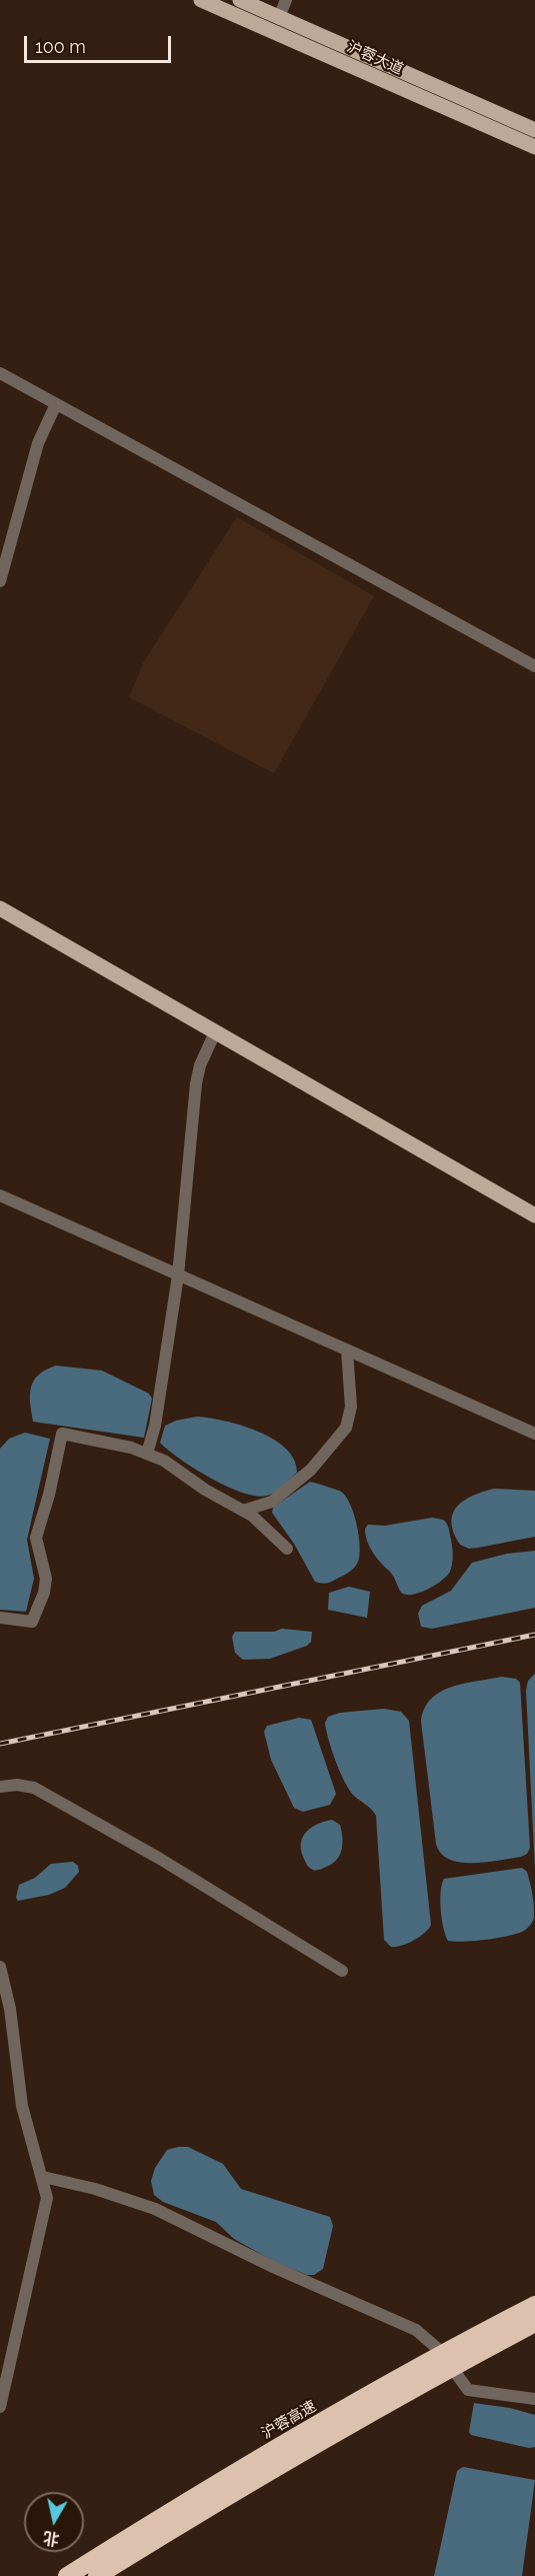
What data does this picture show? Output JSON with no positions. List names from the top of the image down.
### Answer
{
  "streets": {
    "highway": ["沪蓉高速"],
    "main road": ["沪蓉大道"]
  },
  "scale_bar": "100 m",
  "north": "bottom"
}
